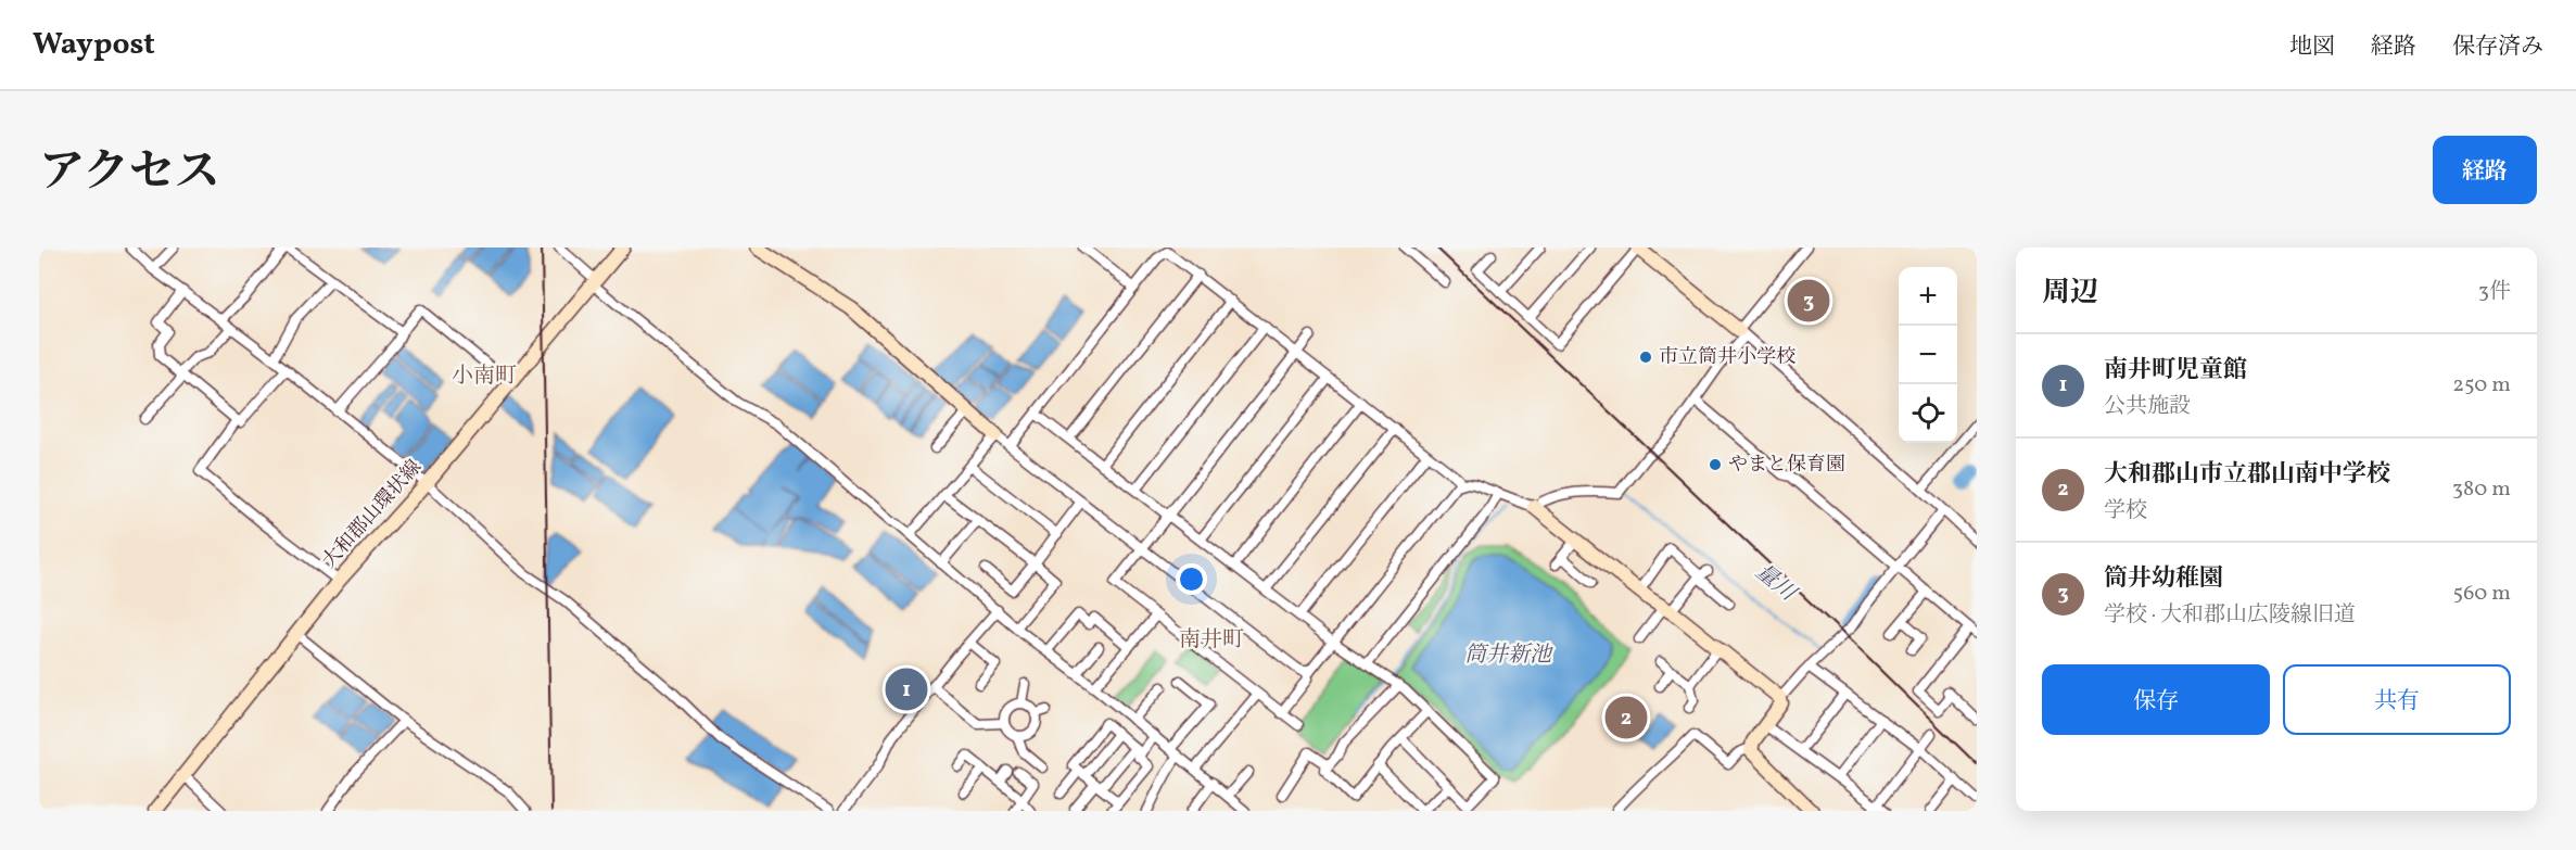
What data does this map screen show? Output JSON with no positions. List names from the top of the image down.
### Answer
{
  "streets": {
    "street": ["大和郡山環状線"]
  },
  "districts": ["小南町", "南井町"],
  "water": ["量川", "筒井新池"],
  "places": ["市立筒井小学校", "やまと保育園"],
  "page": {
    "header": "Waypost",
    "nav": ["地図", "経路", "保存済み"],
    "title": "アクセス",
    "buttons": [
      "経路",
      ["保存", "共有"]
    ],
    "heading": ["周辺", "3件"],
    "map_buttons": ["+", "−"],
    "pins": ["3", "1", "2"],
    "list": [
      {
        "mark": "1",
        "name": "南井町児童館",
        "note": "公共施設",
        "value": "250 m"
      },
      {
        "mark": "2",
        "name": "大和郡山市立郡山南中学校",
        "note": "学校",
        "value": "380 m"
      },
      {
        "mark": "3",
        "name": "筒井幼稚園",
        "note": "学校 · 大和郡山広陵線旧道",
        "value": "560 m"
      }
    ]
  }
}
